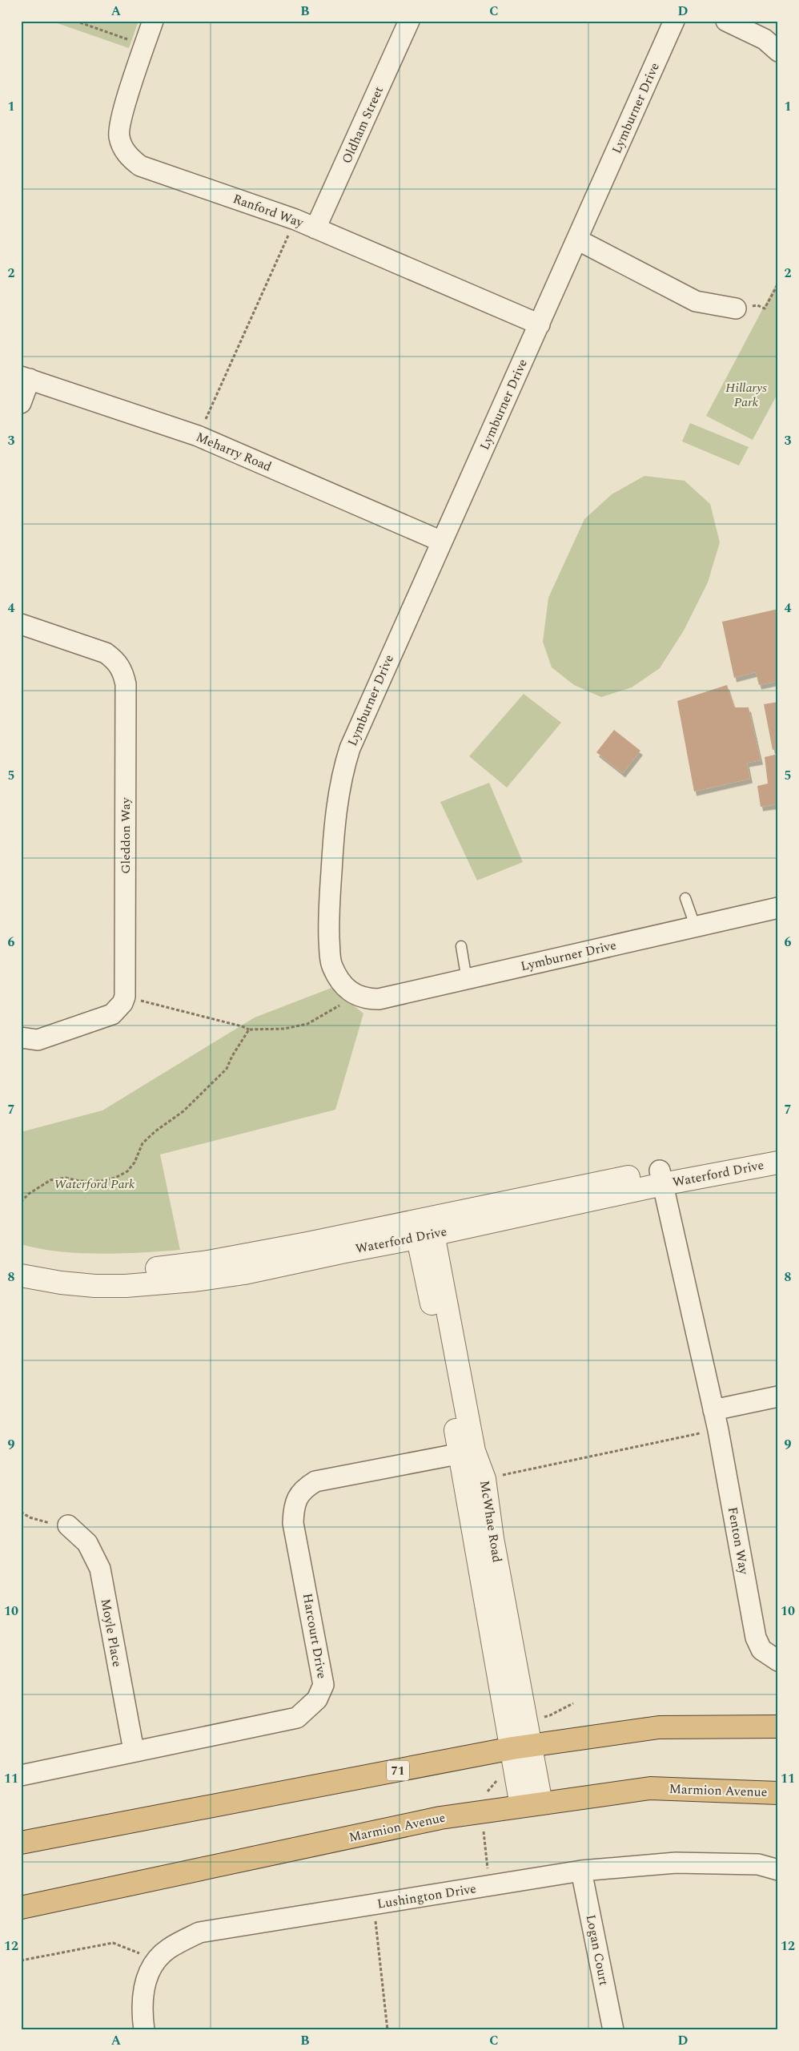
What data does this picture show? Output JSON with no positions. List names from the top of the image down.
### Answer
{
  "streets": {
    "highway": ["71", "Marmion Avenue"],
    "street": [
      "Lymburner Drive",
      "Oldham Street",
      "Ranford Way",
      "Meharry Road",
      "Gleddon Way",
      "Waterford Drive",
      "McWhae Road",
      "Fenton Way",
      "Moyle Place",
      "Harcourt Drive",
      "Lushington Drive",
      "Logan Court"
    ]
  },
  "crossings": [
    ["Lymburner Drive", "Ranford Way"],
    ["Lymburner Drive", "Meharry Road"],
    ["Oldham Street", "Ranford Way"],
    ["Waterford Drive", "McWhae Road"],
    ["Waterford Drive", "Fenton Way"],
    ["McWhae Road", "Harcourt Drive"],
    ["McWhae Road", "71"],
    ["McWhae Road", "Marmion Avenue"],
    ["Moyle Place", "Harcourt Drive"],
    ["Lushington Drive", "Logan Court"]
  ],
  "parks": ["Hillarys Park", "Waterford Park"],
  "grid": {
    "columns": [
      "A",
      "B",
      "C",
      "D"
    ],
    "rows": [
      "1",
      "2",
      "3",
      "4",
      "5",
      "6",
      "7",
      "8",
      "9",
      "10",
      "11",
      "12"
    ]
  }
}
